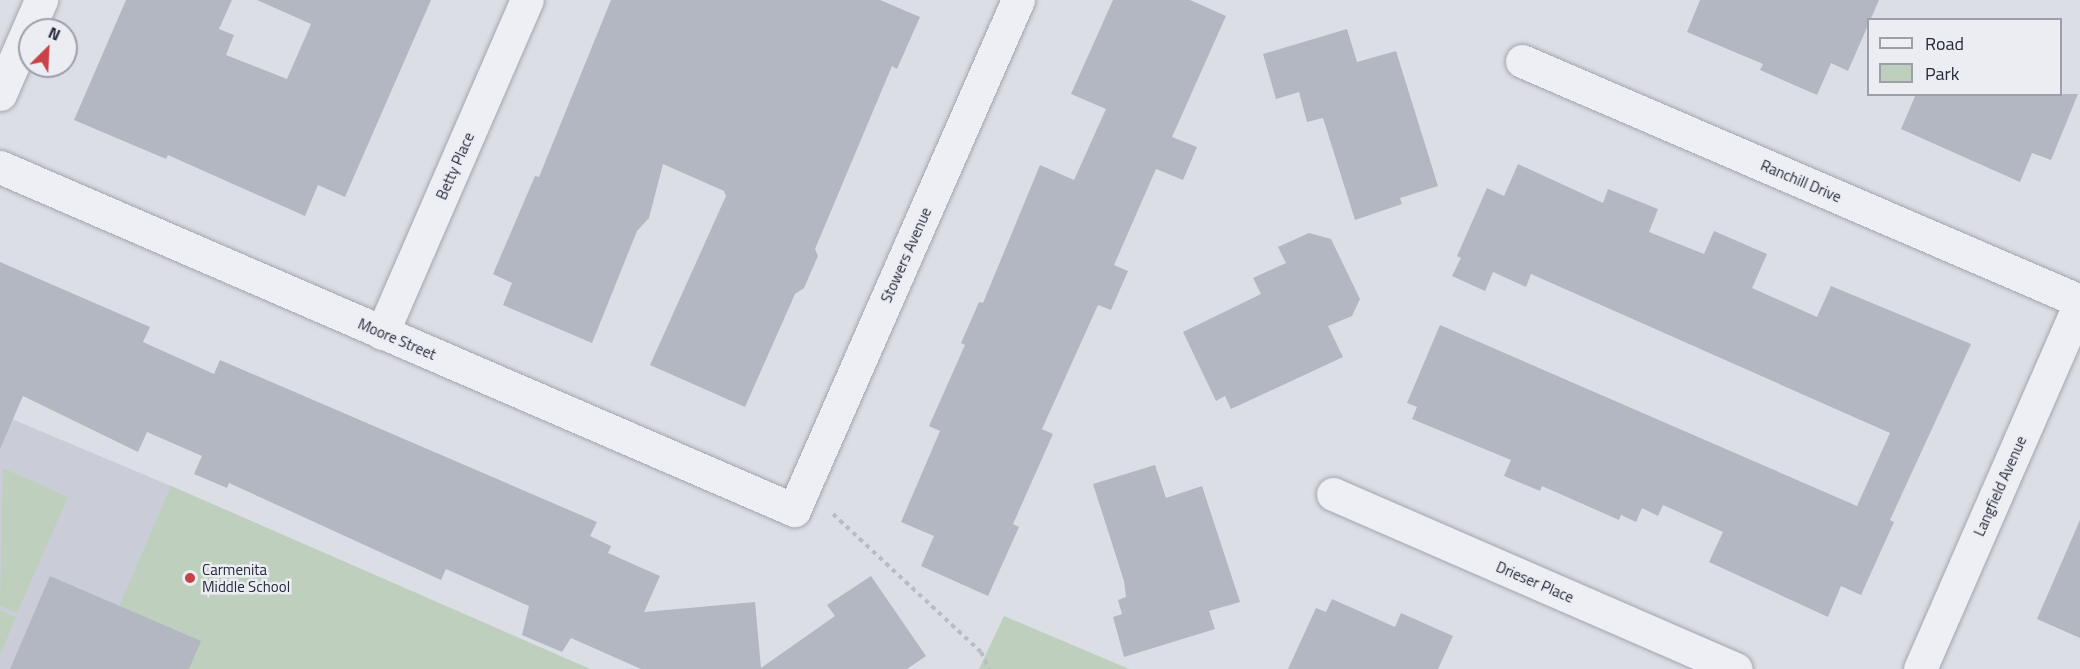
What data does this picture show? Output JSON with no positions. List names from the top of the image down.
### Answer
{
  "streets": {
    "street": [
      "Betty Place",
      "Ranchill Drive",
      "Stowers Avenue",
      "Moore Street",
      "Langfield Avenue",
      "Drieser Place"
    ]
  },
  "crossings": [
    ["Betty Place", "Moore Street"],
    ["Ranchill Drive", "Langfield Avenue"],
    ["Stowers Avenue", "Moore Street"]
  ],
  "places": ["Carmenita Middle School"],
  "legend": ["Road", "Park"],
  "north": "top right"
}
